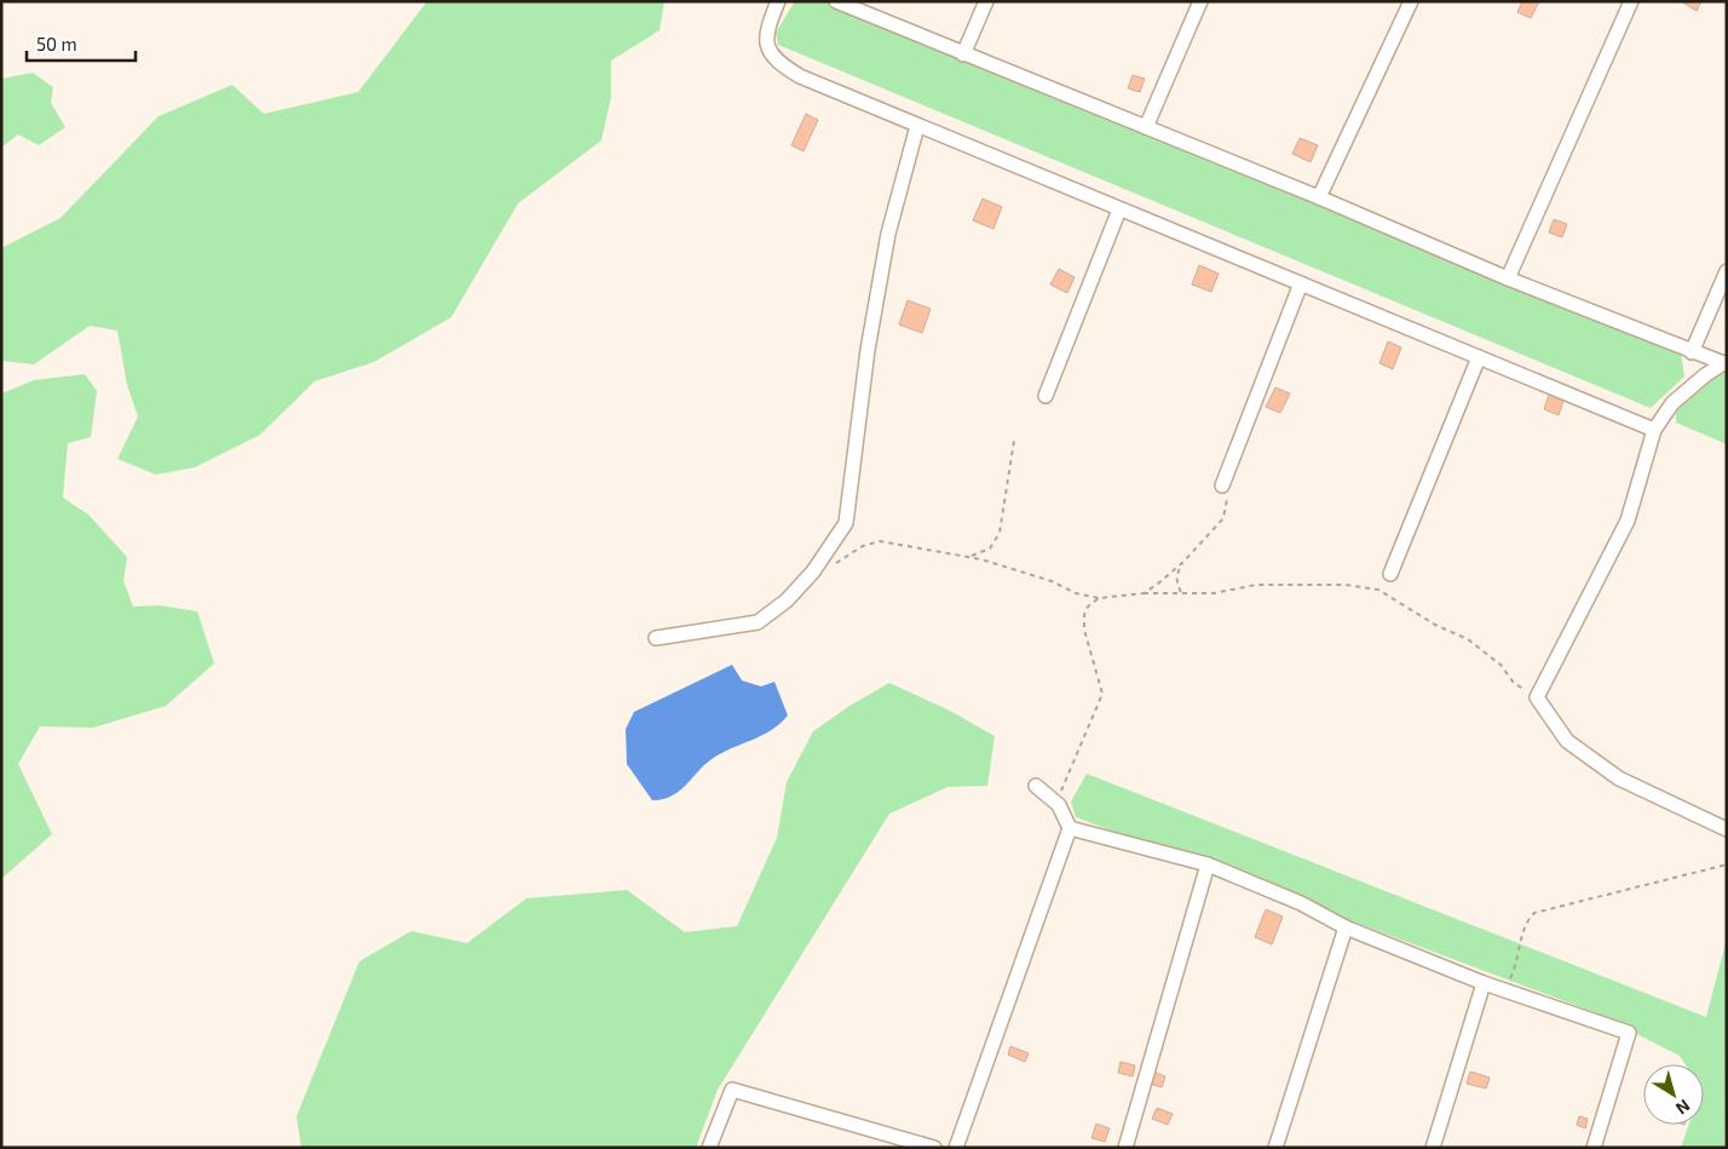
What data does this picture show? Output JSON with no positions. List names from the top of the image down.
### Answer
{
  "scale_bar": "50 m",
  "north": "bottom right"
}
